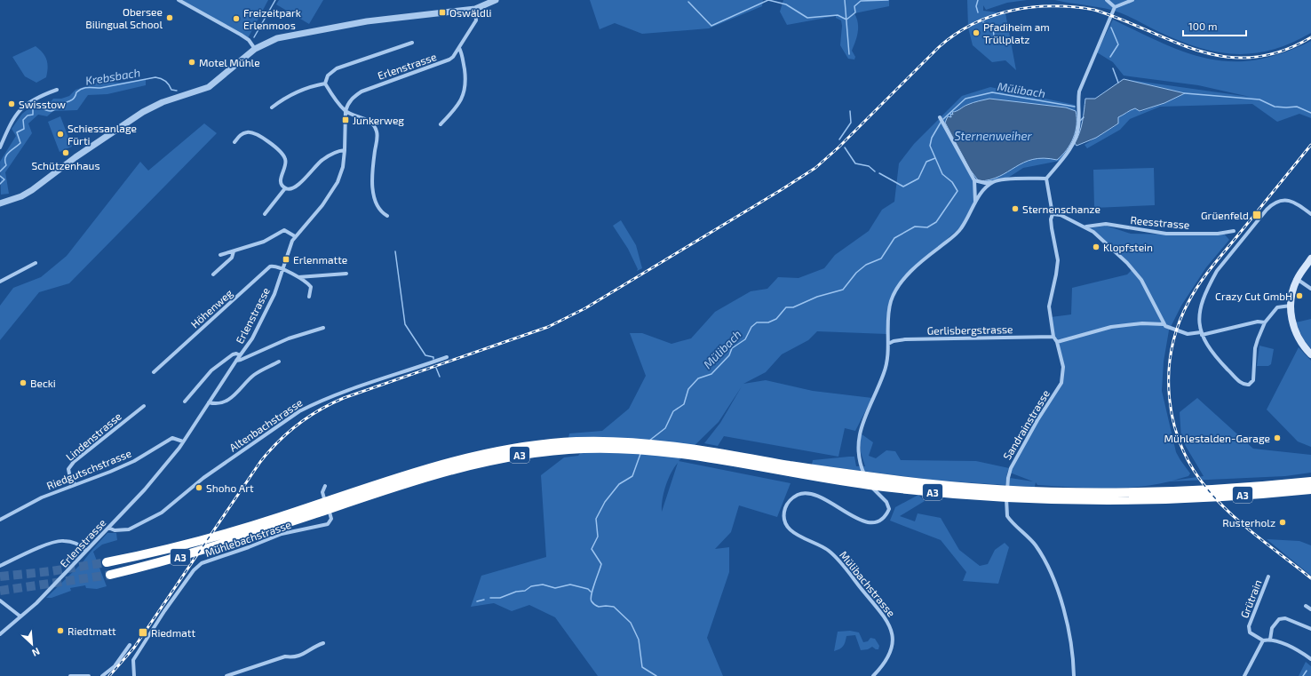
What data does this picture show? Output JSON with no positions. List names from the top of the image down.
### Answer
{
  "streets": {
    "highway": ["A3"],
    "street": [
      "Erlenstrasse",
      "Reesstrasse",
      "Höhenweg",
      "Gerlisbergstrasse",
      "Altenbachstrasse",
      "Sandrainstrasse",
      "Lindenstrasse",
      "Riedgutschstrasse",
      "Mühlebachstrasse",
      "Mülibachstrasse",
      "Grütrain"
    ]
  },
  "crossings": [
    ["Erlenstrasse", "Höhenweg"],
    ["Erlenstrasse", "Altenbachstrasse"],
    ["Erlenstrasse", "Riedgutschstrasse"],
    ["Gerlisbergstrasse", "Sandrainstrasse"],
    ["Gerlisbergstrasse", "Mülibachstrasse"],
    ["Lindenstrasse", "Riedgutschstrasse"]
  ],
  "water": ["Krebsbach", "Mülibach", "Sternenweiher"],
  "places": {
    "transit": [
      "Oswäldli",
      "Junkerweg",
      "Grüenfeld",
      "Erlenmatte",
      "Riedmatt"
    ],
    "other": [
      "Obersee Bilingual School",
      "Freizeitpark Erlenmoos",
      "Pfadiheim am Trüllplatz",
      "Motel Mühle",
      "Swisstow",
      "Schiessanlage Fürti",
      "Schützenhaus",
      "Sternenschanze",
      "Klopfstein",
      "Crazy Cut GmbH",
      "Becki",
      "Mühlestalden-Garage",
      "Shoho Art",
      "Rusterholz",
      "Riedtmatt"
    ]
  },
  "scale_bar": "100 m",
  "north": "bottom right"
}
